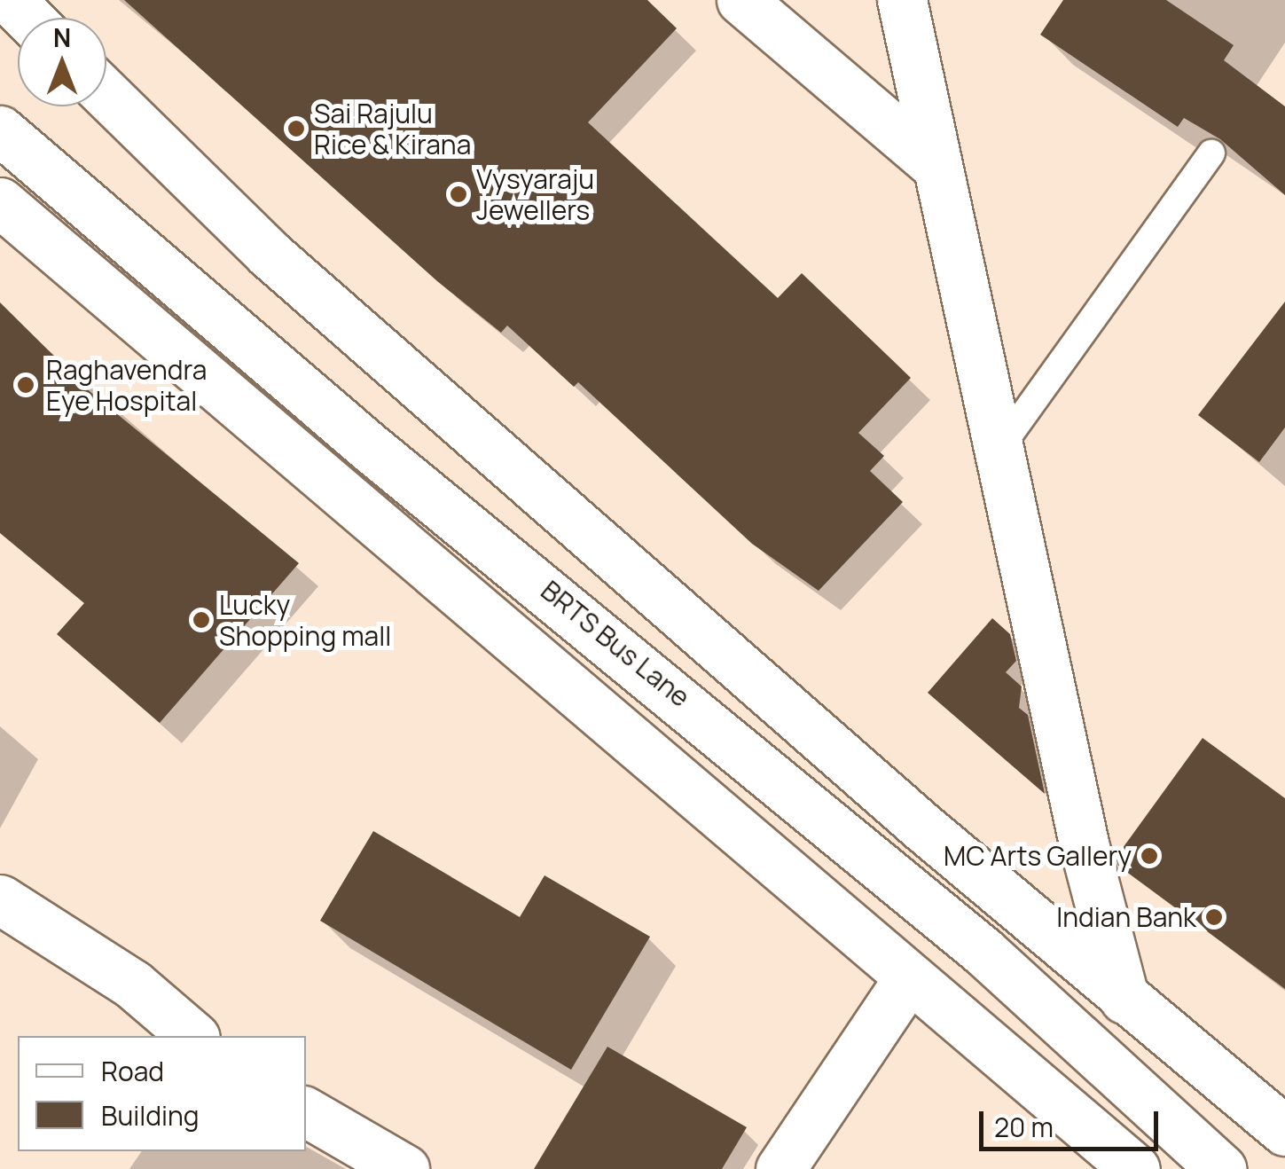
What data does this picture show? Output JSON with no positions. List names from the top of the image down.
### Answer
{
  "streets": {
    "main road": ["BRTS Bus Lane"]
  },
  "places": [
    "Sai Rajulu Rice & Kirana",
    "Vysyaraju Jewellers",
    "Raghavendra Eye Hospital",
    "Lucky Shopping mall",
    "MC Arts Gallery",
    "Indian Bank"
  ],
  "legend": ["Road", "Building"],
  "scale_bar": "20 m",
  "north": "top"
}
